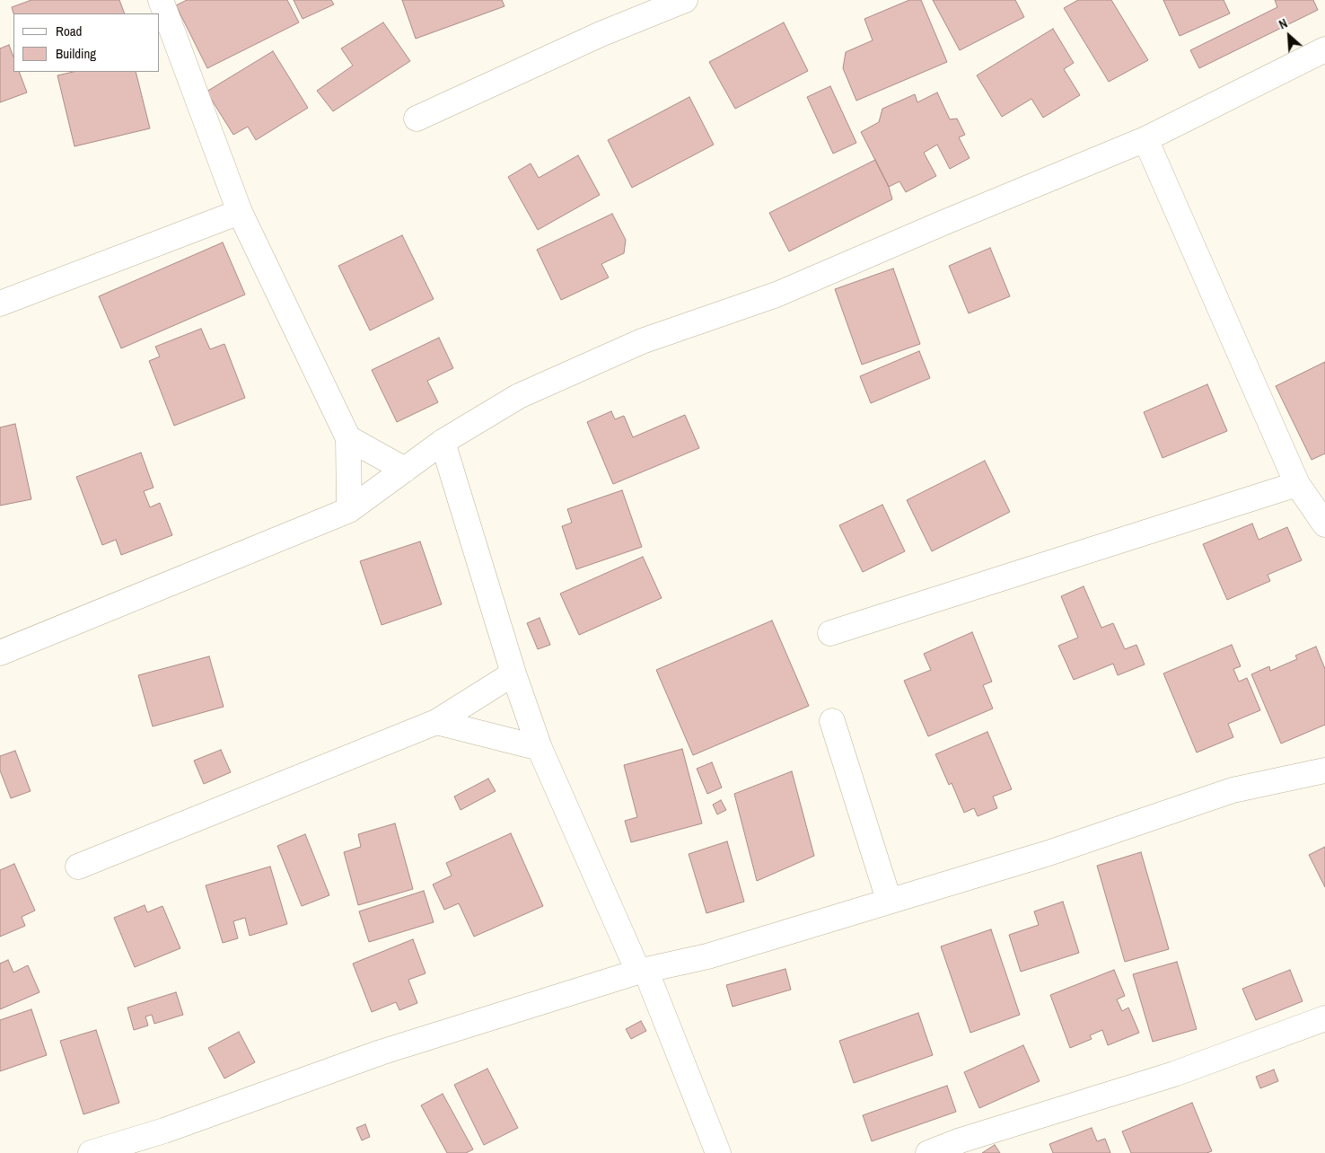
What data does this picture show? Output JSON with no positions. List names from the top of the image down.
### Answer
{
  "legend": ["Road", "Building"],
  "north": "top left"
}
